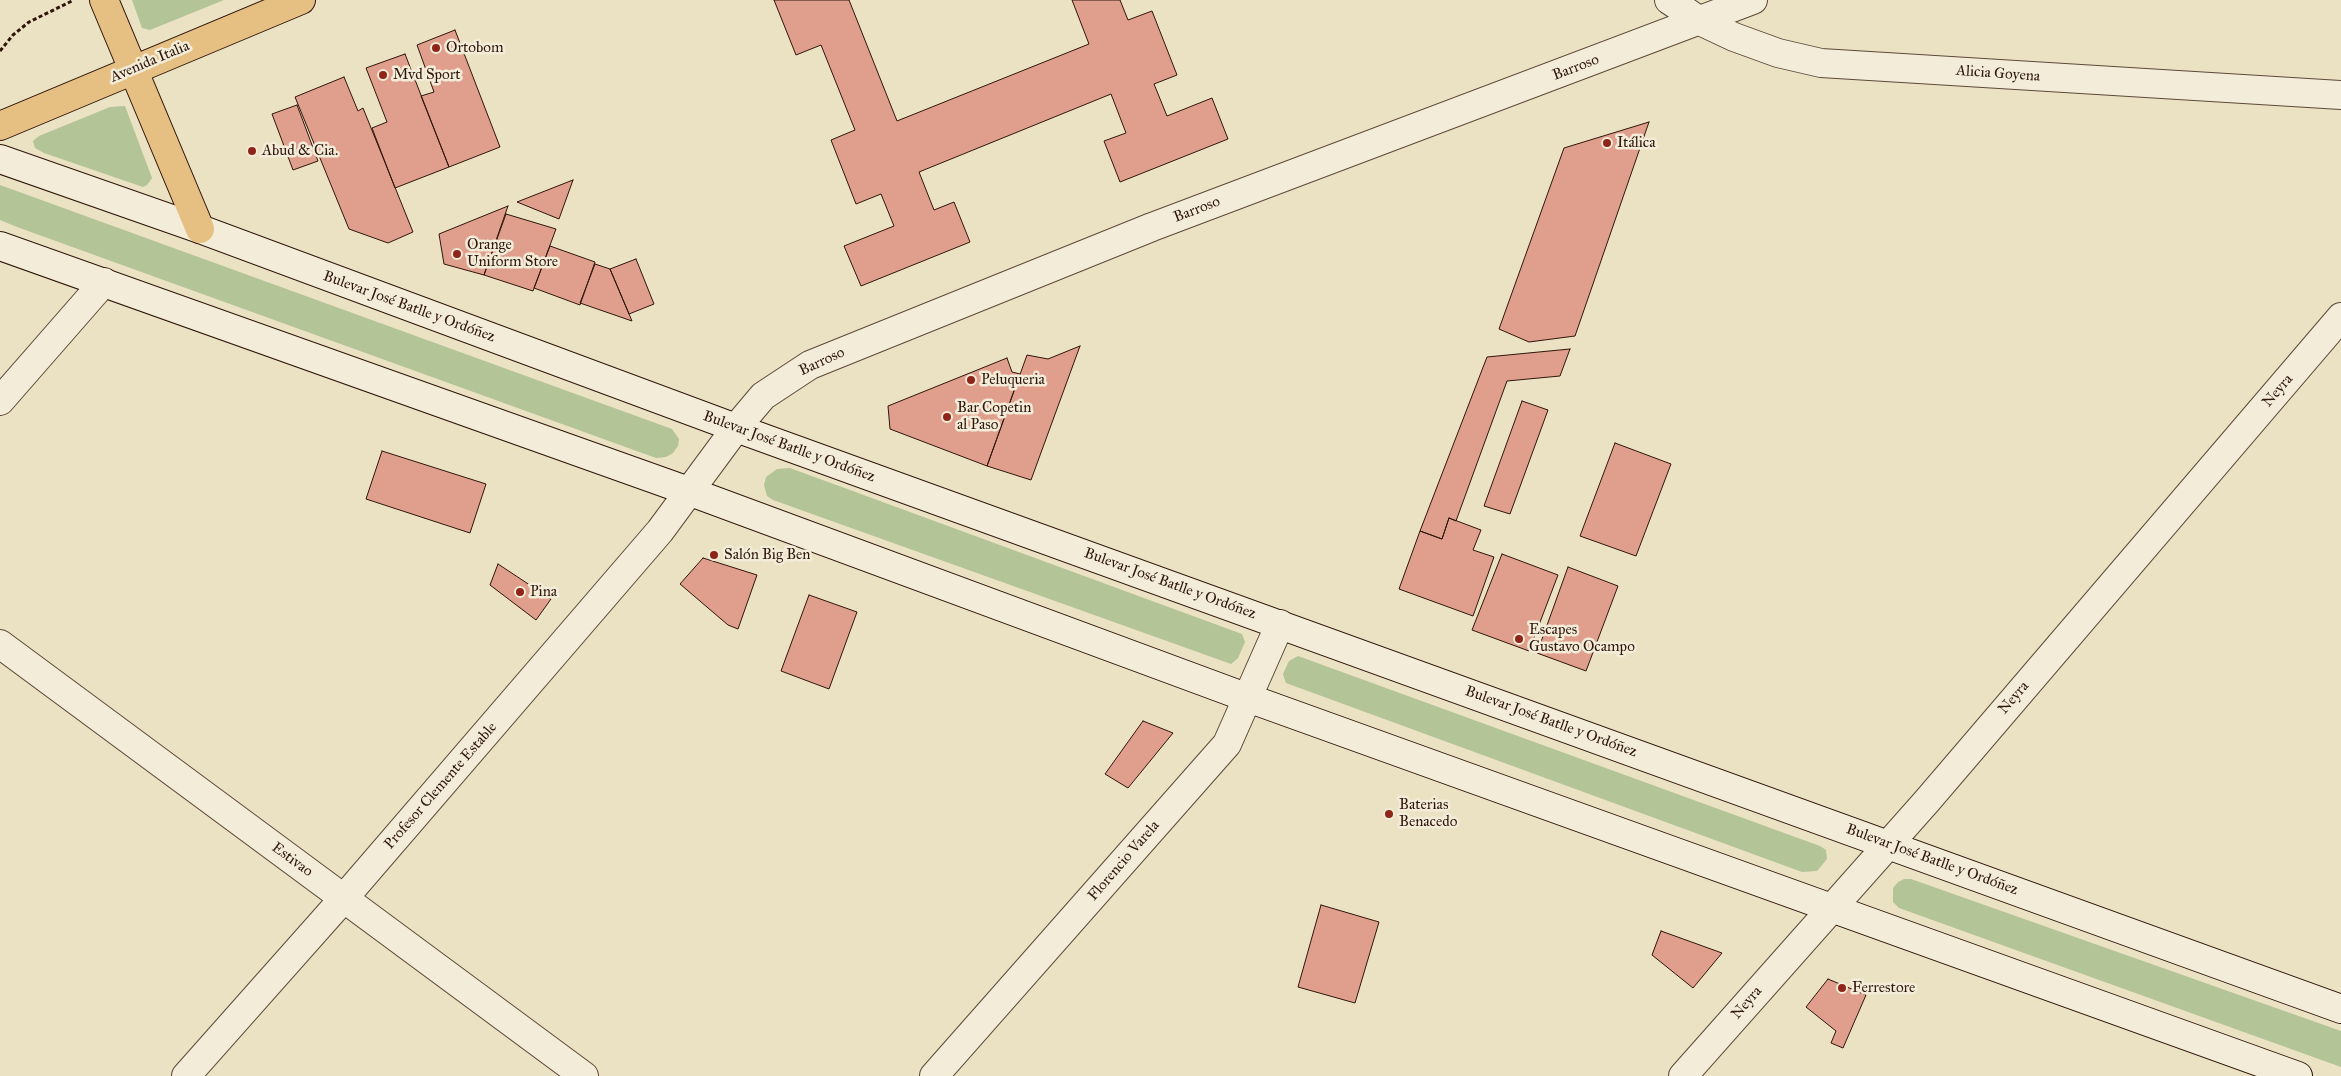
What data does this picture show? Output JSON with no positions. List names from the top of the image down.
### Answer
{
  "streets": {
    "main road": ["Avenida Italia"],
    "street": [
      "Barroso",
      "Alicia Goyena",
      "Bulevar José Batlle y Ordóñez",
      "Neyra",
      "Profesor Clemente Estable",
      "Estivao",
      "Florencio Varela"
    ]
  },
  "crossings": [
    ["Barroso", "Alicia Goyena"],
    ["Barroso", "Bulevar José Batlle y Ordóñez"],
    ["Barroso", "Profesor Clemente Estable"],
    ["Bulevar José Batlle y Ordóñez", "Neyra"],
    ["Bulevar José Batlle y Ordóñez", "Florencio Varela"],
    ["Profesor Clemente Estable", "Estivao"]
  ],
  "places": [
    "Ortobom",
    "Mvd Sport",
    "Itálica",
    "Abud & Cia.",
    "Orange Uniform Store",
    "Peluqueria",
    "Bar Copetin al Paso",
    "Salón Big Ben",
    "Pina",
    "Escapes Gustavo Ocampo",
    "Baterias Benacedo",
    "Ferrestore"
  ]
}
